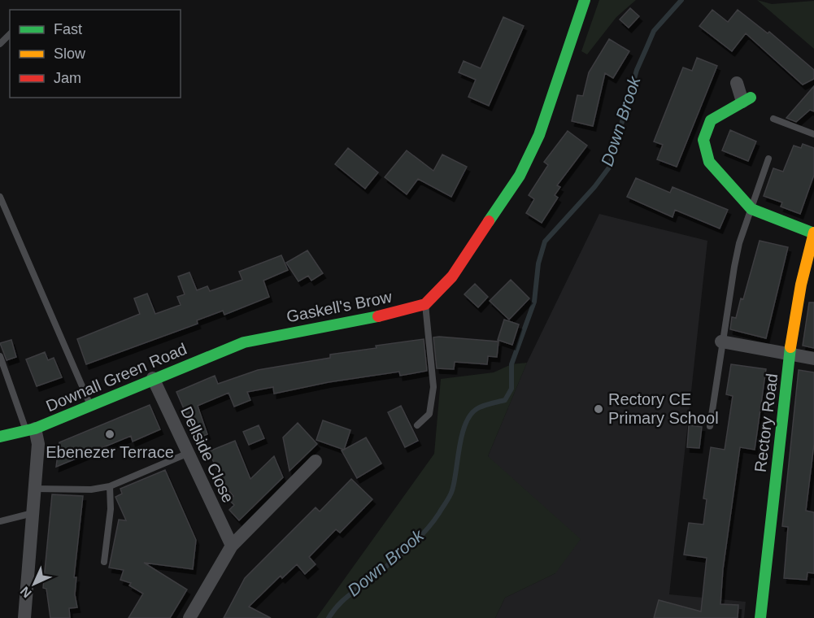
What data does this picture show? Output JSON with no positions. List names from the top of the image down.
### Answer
{
  "streets": {
    "main road": ["Gaskell's Brow", "Downall Green Road", "Rectory Road"],
    "street": ["Dellside Close"]
  },
  "crossings": [
    ["Gaskell's Brow", "Downall Green Road"],
    ["Downall Green Road", "Dellside Close"]
  ],
  "water": ["Down Brook"],
  "places": ["Rectory CE Primary School", "Ebenezer Terrace"],
  "legend": ["Fast", "Slow", "Jam"],
  "north": "bottom left"
}
